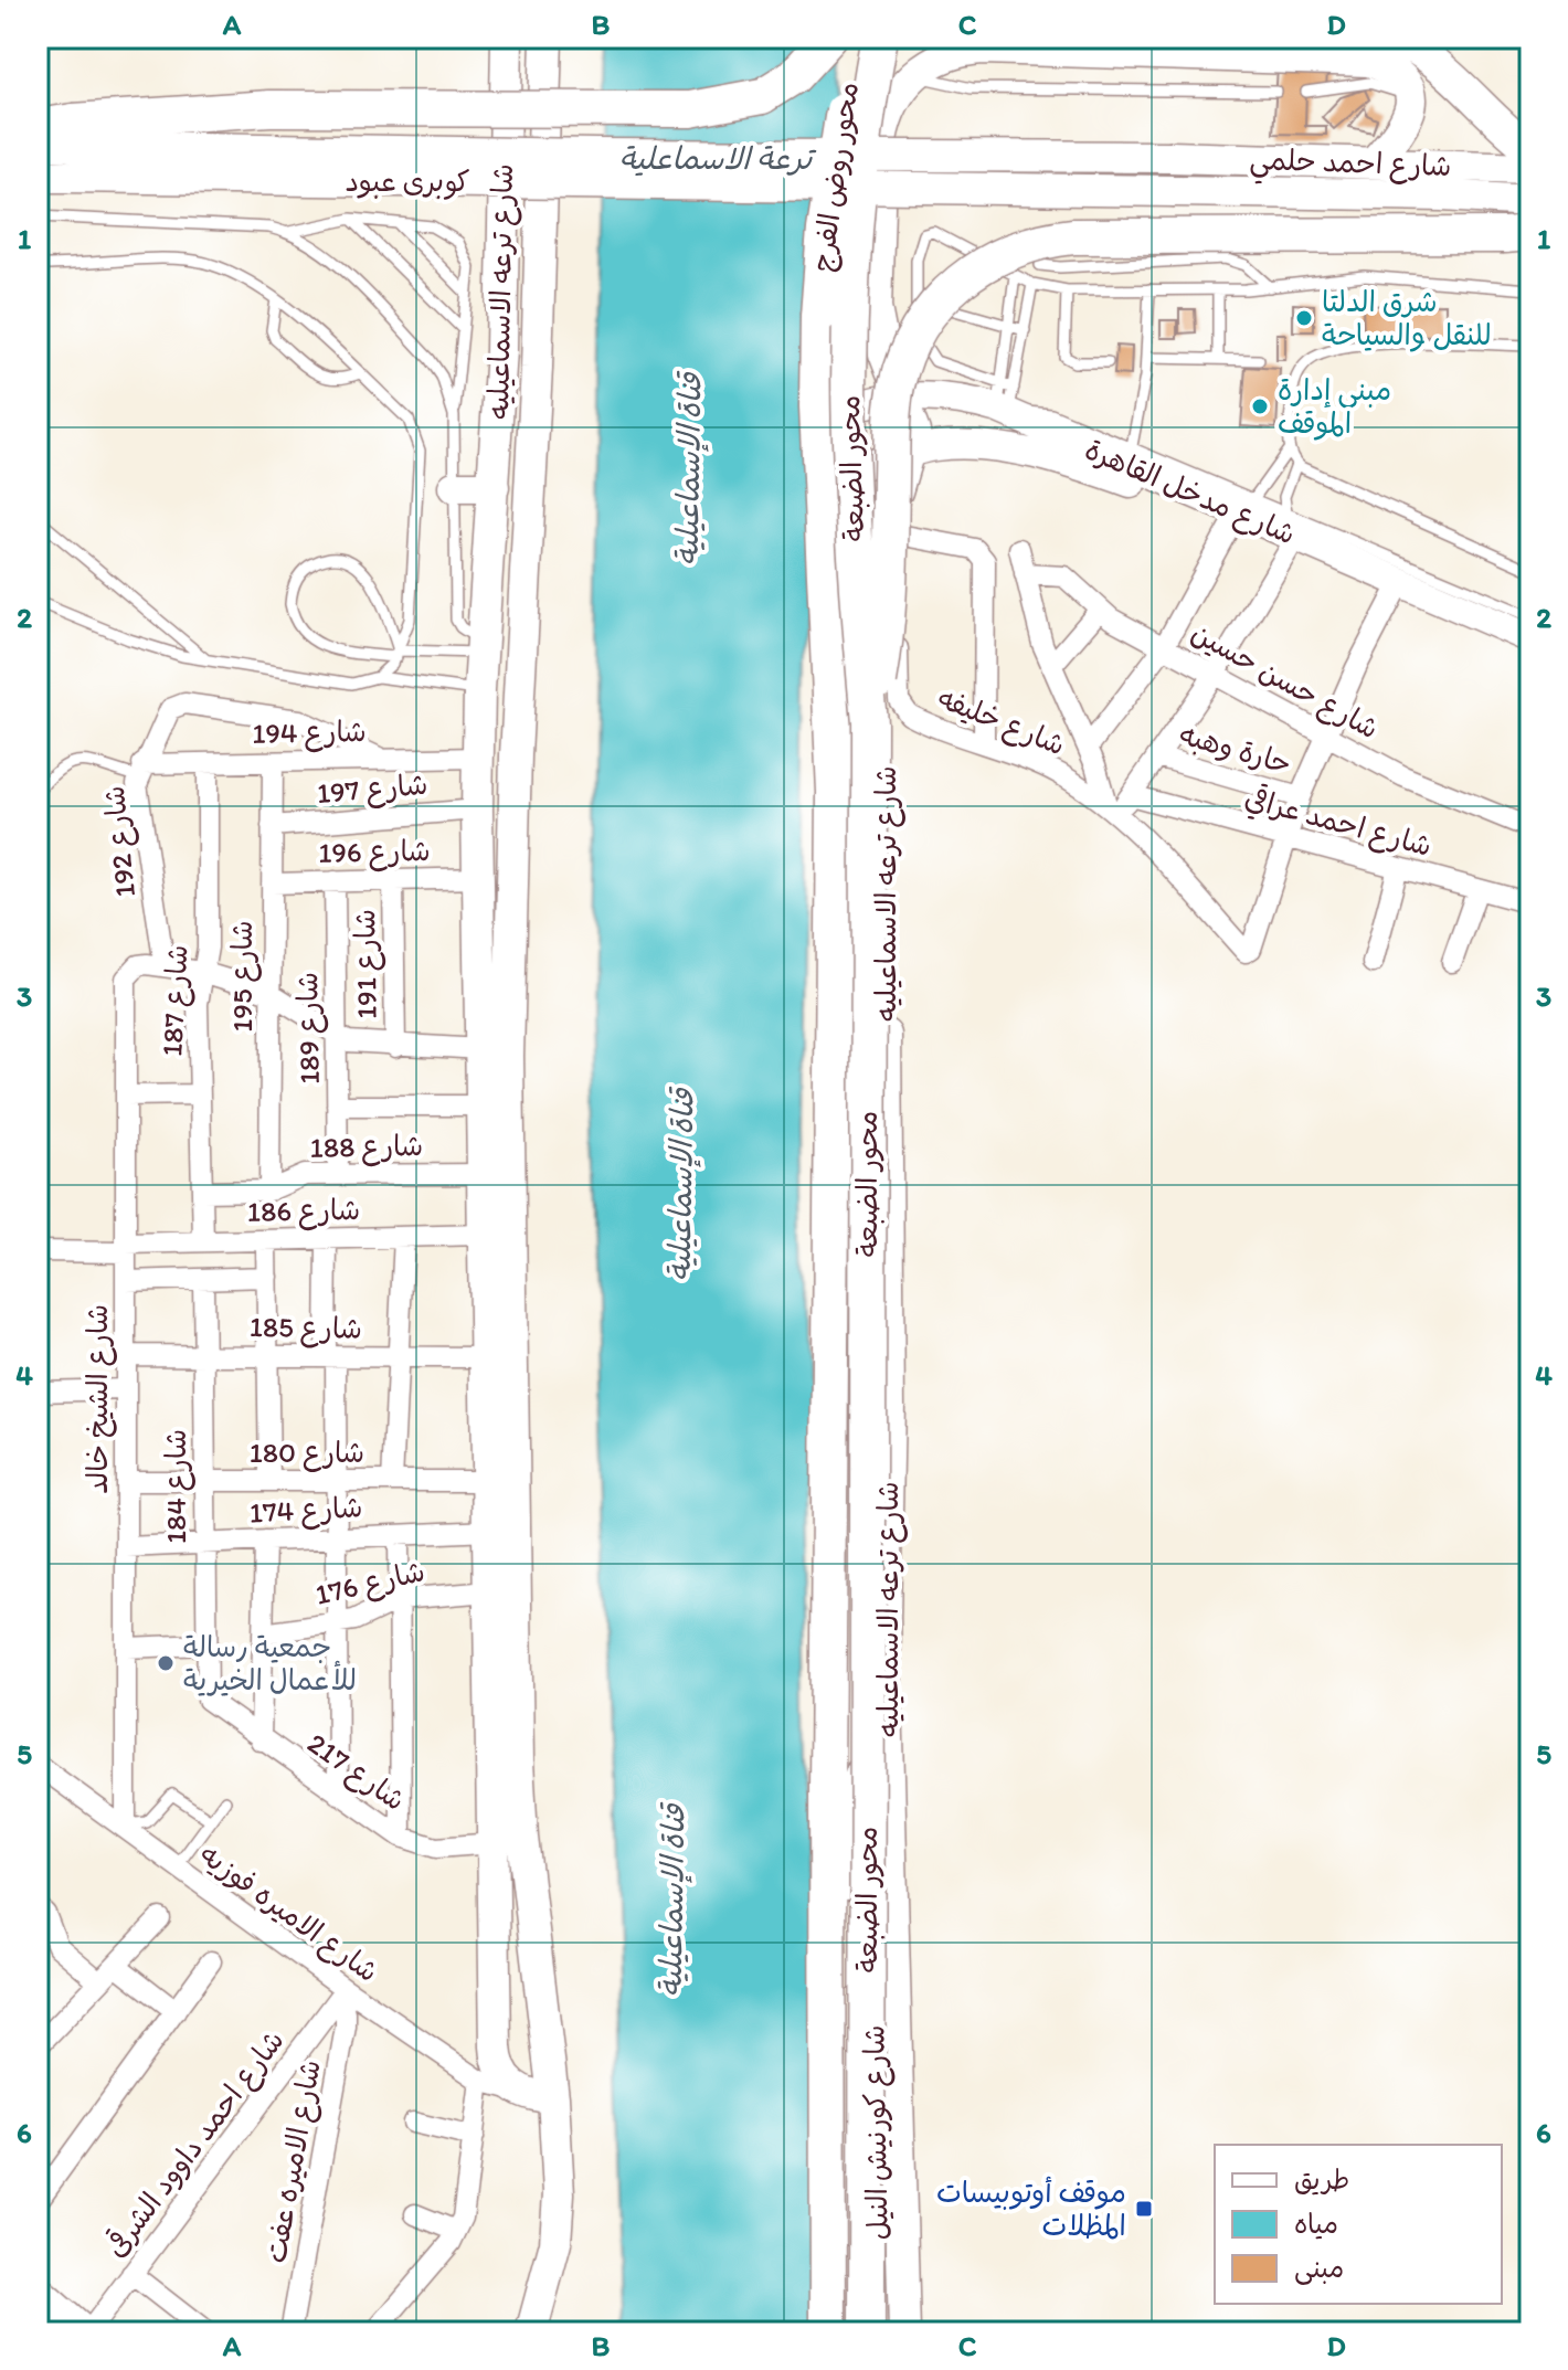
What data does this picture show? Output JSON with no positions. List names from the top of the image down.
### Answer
{
  "streets": {
    "highway": ["محور روض الفرج", "محور الضبعة"],
    "main road": [
      "شارع احمد حلمي",
      "كوبرى عبود",
      "شارع ترعه الاسماعيليه",
      "شارع كورنيش النيل"
    ],
    "street": [
      "شارع مدخل القاهرة",
      "شارع حسن حسين",
      "شارع خليفه",
      "شارع 194",
      "حارة وهبه",
      "شارع 197",
      "شارع احمد عراقي",
      "شارع 192",
      "شارع 196",
      "شارع 191",
      "شارع 195",
      "شارع 187",
      "شارع 189",
      "شارع 188",
      "شارع 186",
      "شارع 185",
      "شارع الشيخ خالد",
      "شارع 180",
      "شارع 184",
      "شارع 174",
      "شارع 176",
      "شارع 217",
      "شارع الاميره فوزيه",
      "شارع احمد داوود الشرقى",
      "شارع الاميره عفت"
    ]
  },
  "crossings": [
    ["شارع احمد حلمي", "كوبرى عبود"],
    ["محور روض الفرج", "محور الضبعة"],
    ["شارع ترعه الاسماعيليه", "شارع مدخل القاهرة"],
    ["شارع ترعه الاسماعيليه", "شارع خليفه"],
    ["شارع ترعه الاسماعيليه", "شارع 194"],
    ["شارع ترعه الاسماعيليه", "شارع 197"],
    ["شارع ترعه الاسماعيليه", "شارع 196"],
    ["شارع ترعه الاسماعيليه", "شارع 188"],
    ["شارع ترعه الاسماعيليه", "شارع 186"],
    ["شارع ترعه الاسماعيليه", "شارع 185"],
    ["شارع ترعه الاسماعيليه", "شارع 180"],
    ["شارع ترعه الاسماعيليه", "شارع 174"],
    ["شارع ترعه الاسماعيليه", "شارع 176"],
    ["شارع ترعه الاسماعيليه", "شارع 217"],
    ["شارع ترعه الاسماعيليه", "شارع الاميره فوزيه"],
    ["شارع ترعه الاسماعيليه", "شارع كورنيش النيل"],
    ["شارع مدخل القاهرة", "شارع خليفه"],
    ["شارع 194", "شارع 192"],
    ["شارع 194", "شارع 195"],
    ["شارع 194", "شارع 187"],
    ["شارع 197", "شارع 195"],
    ["شارع 192", "شارع الشيخ خالد"],
    ["شارع 196", "شارع 191"],
    ["شارع 196", "شارع 195"],
    ["شارع 196", "شارع 189"],
    ["شارع 195", "شارع 188"],
    ["شارع 187", "شارع 188"],
    ["شارع 187", "شارع 186"],
    ["شارع 189", "شارع 188"],
    ["شارع 186", "شارع الشيخ خالد"],
    ["شارع 185", "شارع الشيخ خالد"],
    ["شارع 185", "شارع 184"],
    ["شارع الشيخ خالد", "شارع 180"],
    ["شارع الشيخ خالد", "شارع 174"],
    ["شارع الشيخ خالد", "شارع الاميره فوزيه"],
    ["شارع 180", "شارع 184"],
    ["شارع 184", "شارع 174"],
    ["شارع 184", "شارع 217"],
    ["شارع الاميره فوزيه", "شارع احمد داوود الشرقى"],
    ["شارع الاميره فوزيه", "شارع الاميره عفت"],
    ["شارع احمد داوود الشرقى", "شارع الاميره عفت"]
  ],
  "water": ["ترعة الاسماعلية", "قناة الإسماعيلية"],
  "places": {
    "other": ["شرق الدلتا للنقل والسياحة", "مبنى إدارة الموقف", "جمعية رسالة للأعمال الخيرية"],
    "transit": ["موقف أوتوبيسات المظلات"]
  },
  "legend": ["طريق", "مياه", "مبنى"],
  "grid": {
    "columns": [
      "A",
      "B",
      "C",
      "D"
    ],
    "rows": [
      "1",
      "2",
      "3",
      "4",
      "5",
      "6"
    ]
  }
}
